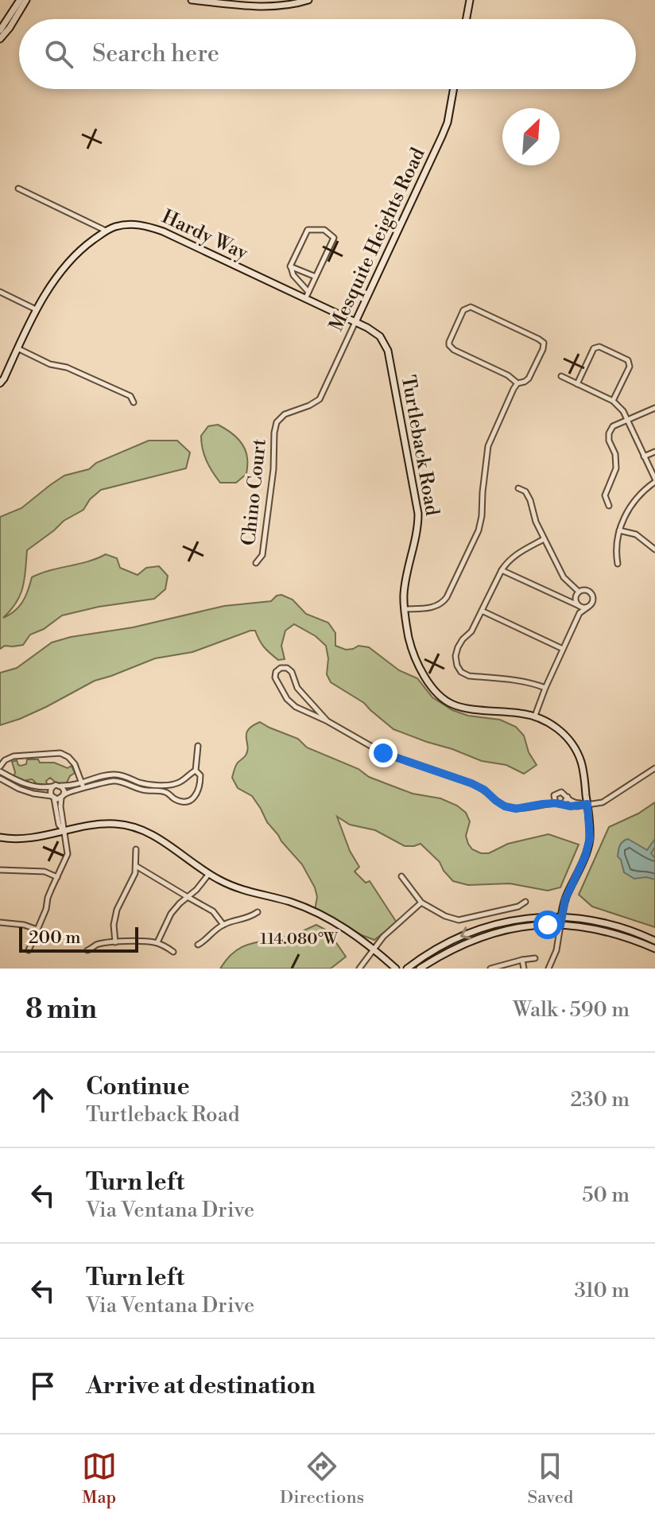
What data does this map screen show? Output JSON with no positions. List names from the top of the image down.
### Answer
{
  "streets": {
    "main road": ["Hardy Way", "Mesquite Heights Road", "Turtleback Road"],
    "street": ["Chino Court"]
  },
  "crossings": [
    ["Hardy Way", "Mesquite Heights Road"],
    ["Hardy Way", "Turtleback Road"],
    ["Mesquite Heights Road", "Turtleback Road"],
    ["Mesquite Heights Road", "Chino Court"]
  ],
  "scale_bar": "200 m",
  "north": "top right",
  "page": {
    "search": "Search here",
    "scale": "200 m",
    "heading": ["8 min", "Walk · 590 m"],
    "list": [
      ["Continue", "Turtleback Road", "230 m"],
      ["Turn left", "Via Ventana Drive", "50 m"],
      ["Turn left", "Via Ventana Drive", "310 m"],
      "Arrive at destination"
    ],
    "nav": ["Map", "Directions", "Saved"]
  },
  "coordinates": ["114.080°W"]
}
